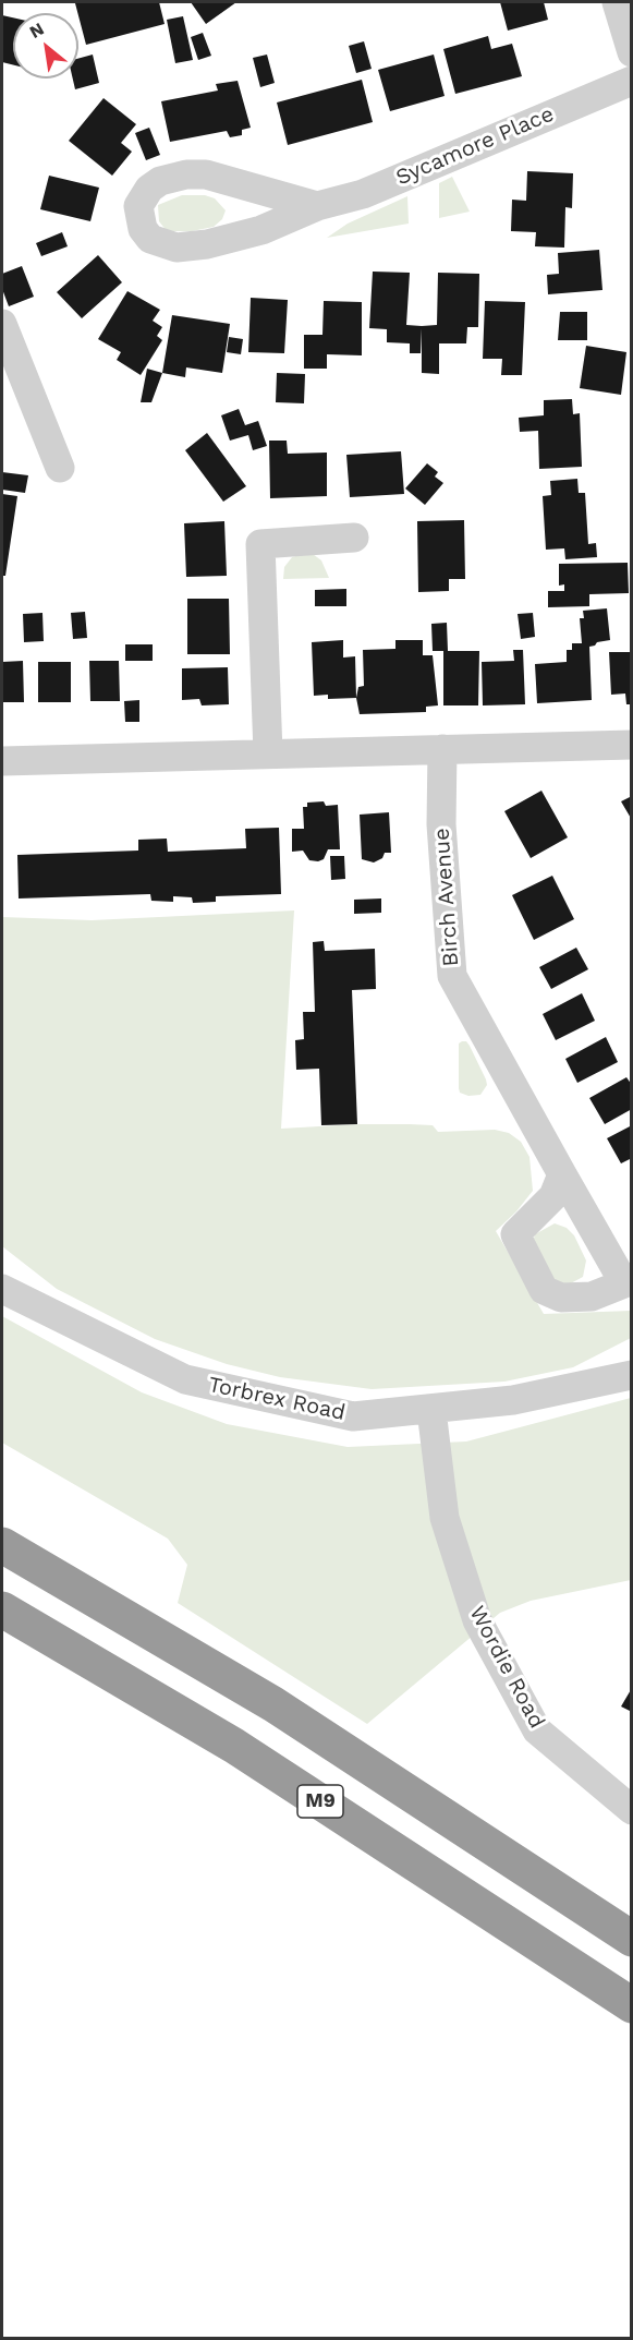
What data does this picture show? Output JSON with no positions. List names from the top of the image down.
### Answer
{
  "streets": {
    "highway": ["M9"],
    "street": [
      "Sycamore Place",
      "Birch Avenue",
      "Torbrex Road",
      "Wordie Road"
    ]
  },
  "crossings": [
    ["Torbrex Road", "Wordie Road"]
  ],
  "north": "top left"
}
